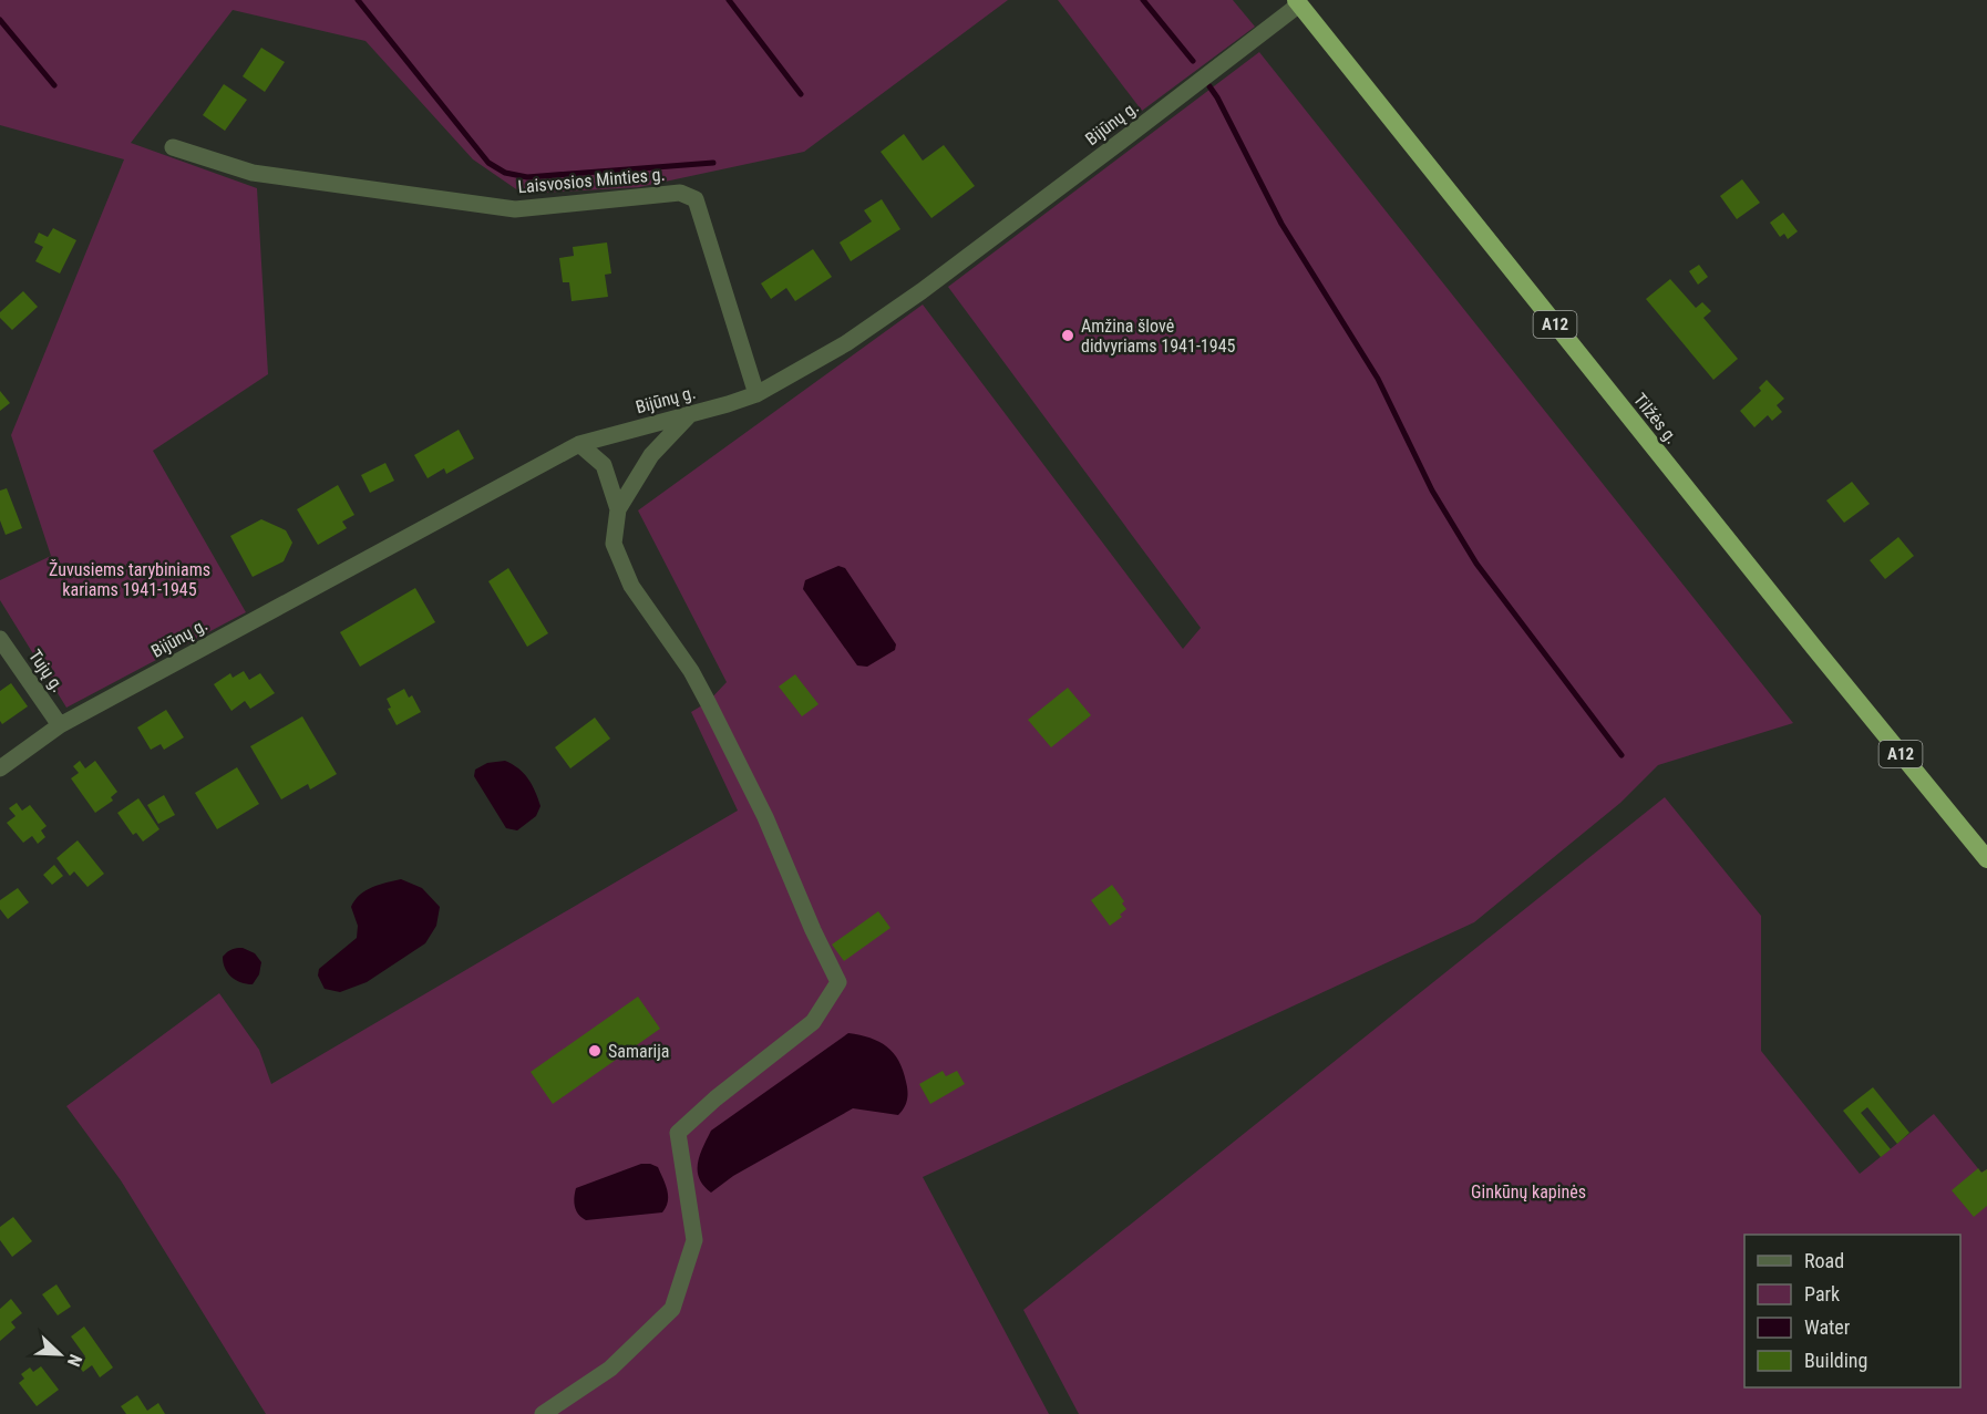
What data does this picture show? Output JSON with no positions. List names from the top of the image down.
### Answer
{
  "streets": {
    "highway": ["A12", "Tilžės g."],
    "street": ["Bijūnų g.", "Laisvosios Minties g.", "Tujų g."]
  },
  "crossings": [
    ["Bijūnų g.", "Laisvosios Minties g."],
    ["Bijūnų g.", "Tilžės g."],
    ["Bijūnų g.", "Tujų g."]
  ],
  "parks": ["Žuvusiems tarybiniams kariams 1941-1945", "Ginkūnų kapinės"],
  "places": ["Amžina šlovė didvyriams 1941-1945", "Samarija"],
  "legend": [
    "Road",
    "Park",
    "Water",
    "Building"
  ],
  "north": "bottom right"
}
